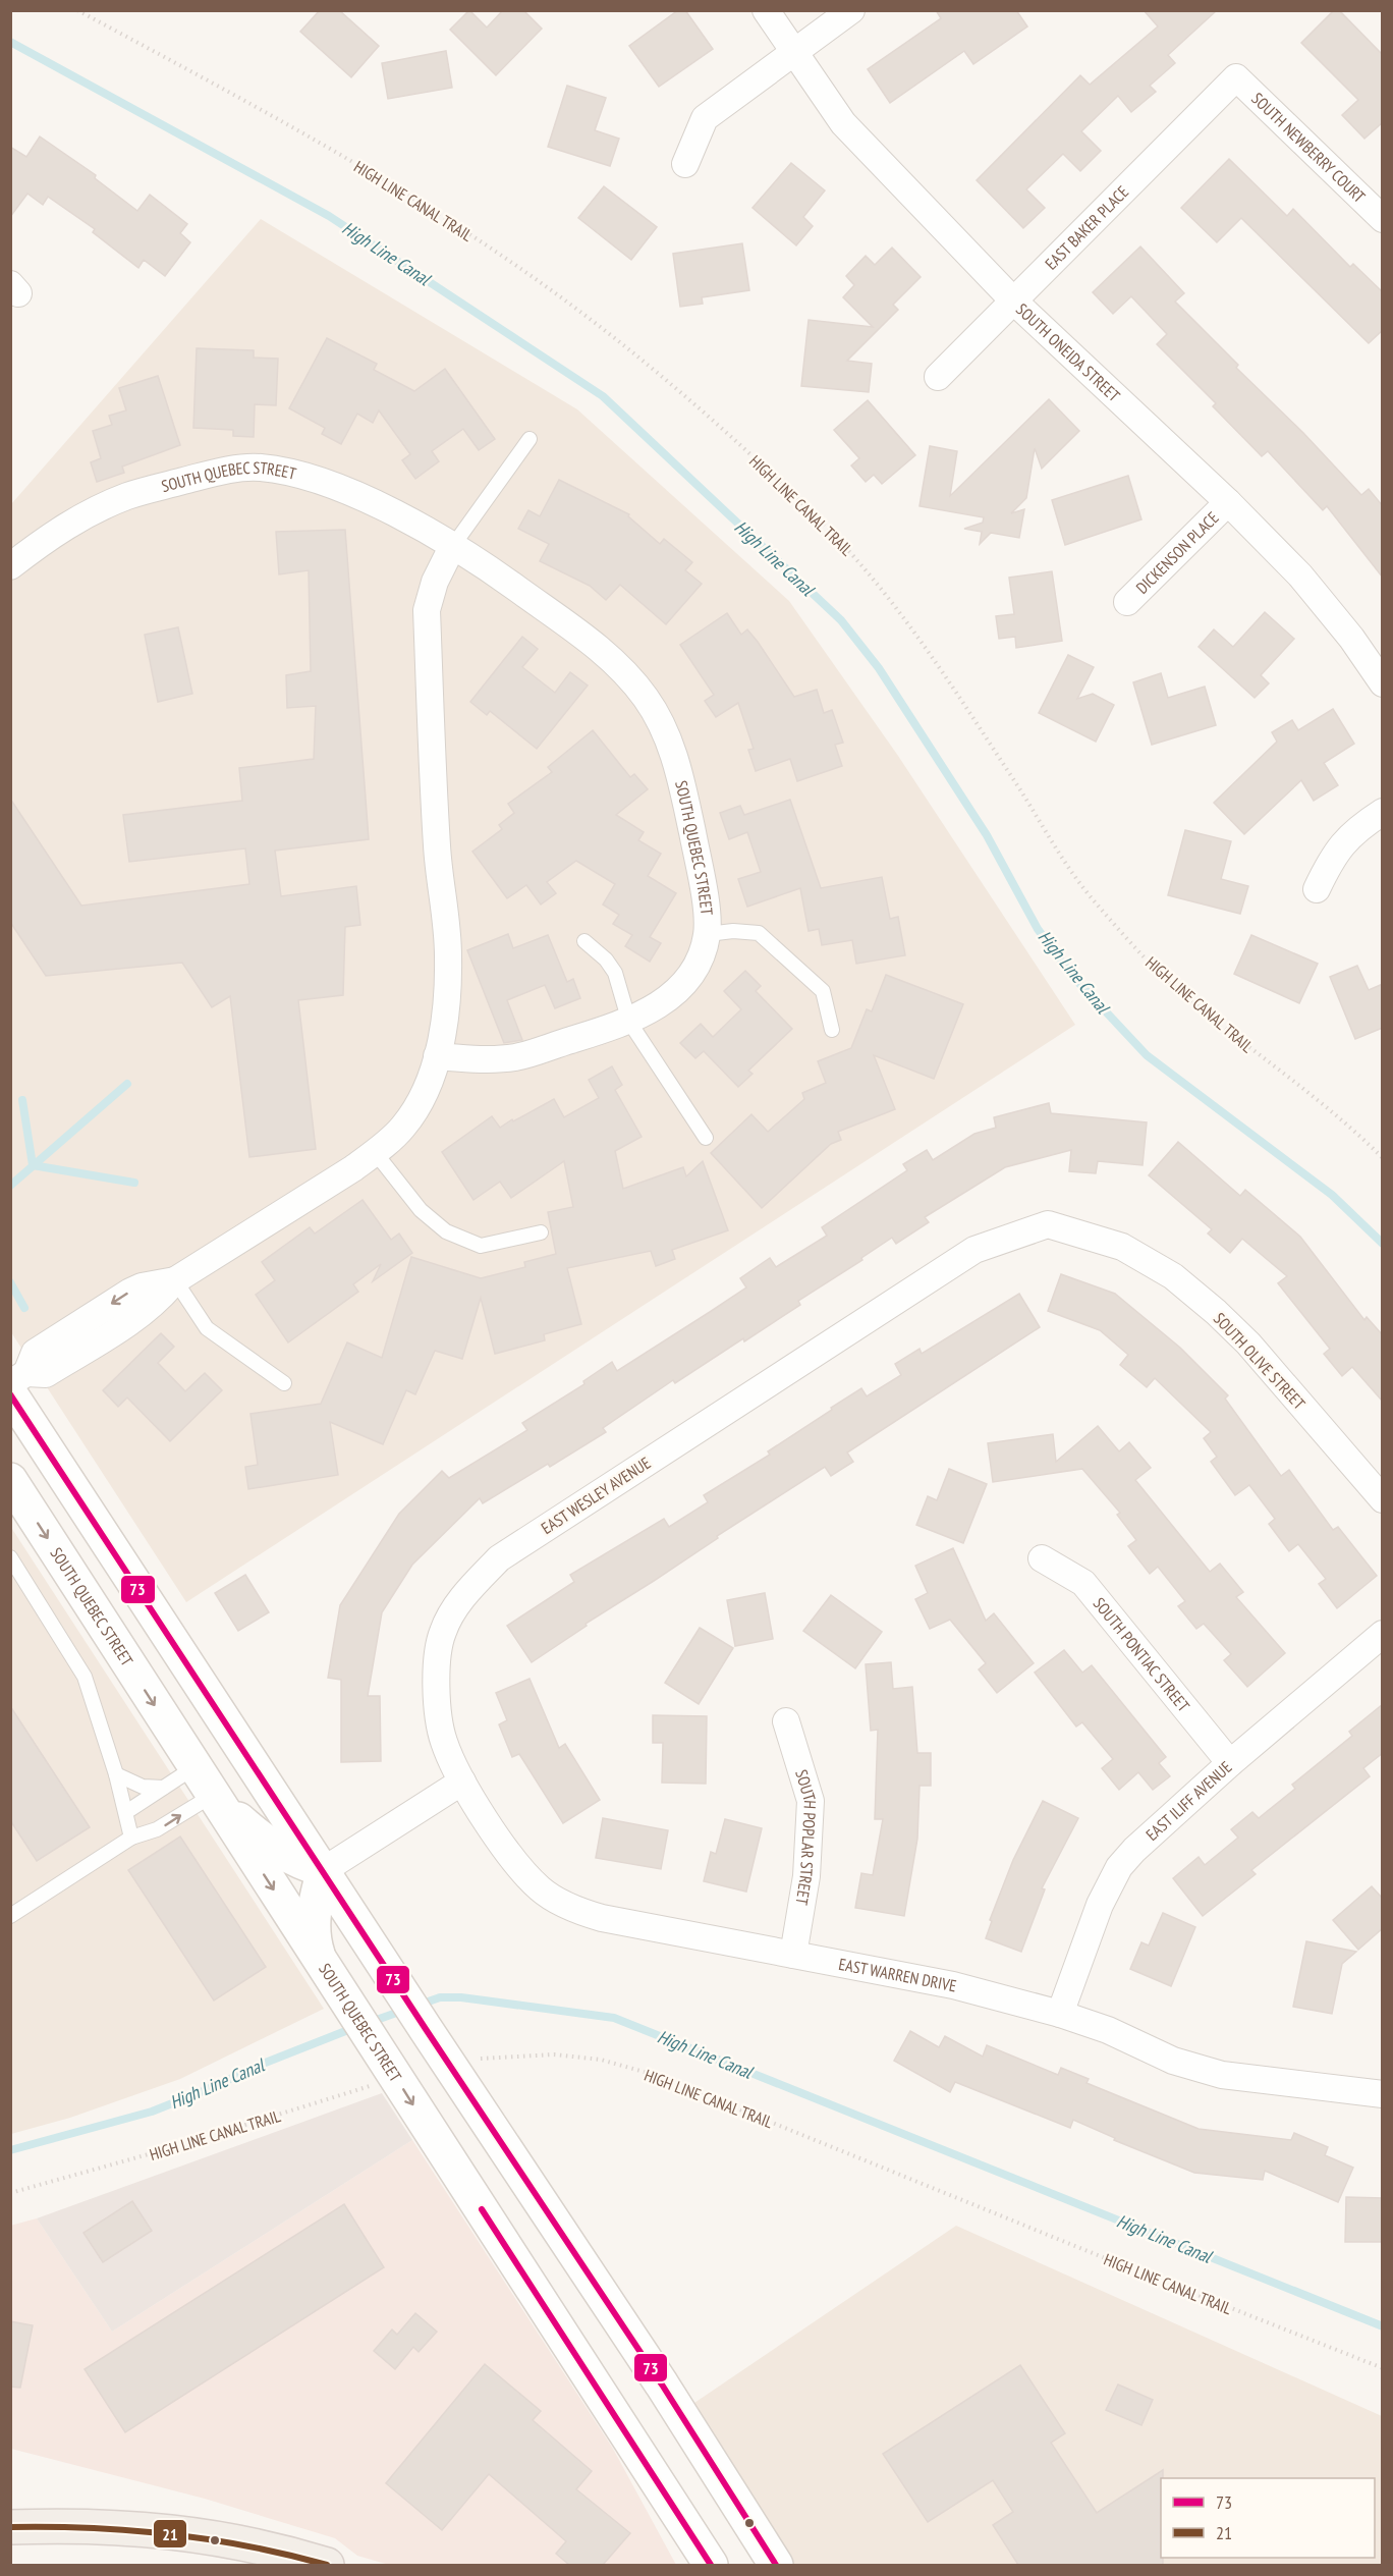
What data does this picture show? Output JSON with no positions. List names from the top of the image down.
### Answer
{
  "streets": {
    "main road": ["SOUTH QUEBEC STREET"],
    "street": [
      "SOUTH NEWBERRY COURT",
      "EAST BAKER PLACE",
      "SOUTH ONEIDA STREET",
      "DICKENSON PLACE",
      "SOUTH OLIVE STREET",
      "EAST WESLEY AVENUE",
      "SOUTH PONTIAC STREET",
      "EAST ILIFF AVENUE",
      "SOUTH POPLAR STREET",
      "EAST WARREN DRIVE"
    ],
    "path": ["HIGH LINE CANAL TRAIL"]
  },
  "crossings": [
    ["SOUTH NEWBERRY COURT", "EAST BAKER PLACE"],
    ["HIGH LINE CANAL TRAIL", "SOUTH QUEBEC STREET"],
    ["EAST BAKER PLACE", "SOUTH ONEIDA STREET"],
    ["SOUTH ONEIDA STREET", "DICKENSON PLACE"],
    ["SOUTH OLIVE STREET", "EAST WESLEY AVENUE"],
    ["EAST WESLEY AVENUE", "EAST WARREN DRIVE"],
    ["SOUTH PONTIAC STREET", "EAST ILIFF AVENUE"],
    ["EAST ILIFF AVENUE", "EAST WARREN DRIVE"],
    ["SOUTH POPLAR STREET", "EAST WARREN DRIVE"]
  ],
  "one_way": ["SOUTH QUEBEC STREET"],
  "water": ["High Line Canal"],
  "lines": ["transit line 73", "transit line 21"],
  "legend": ["73", "21"]
}
